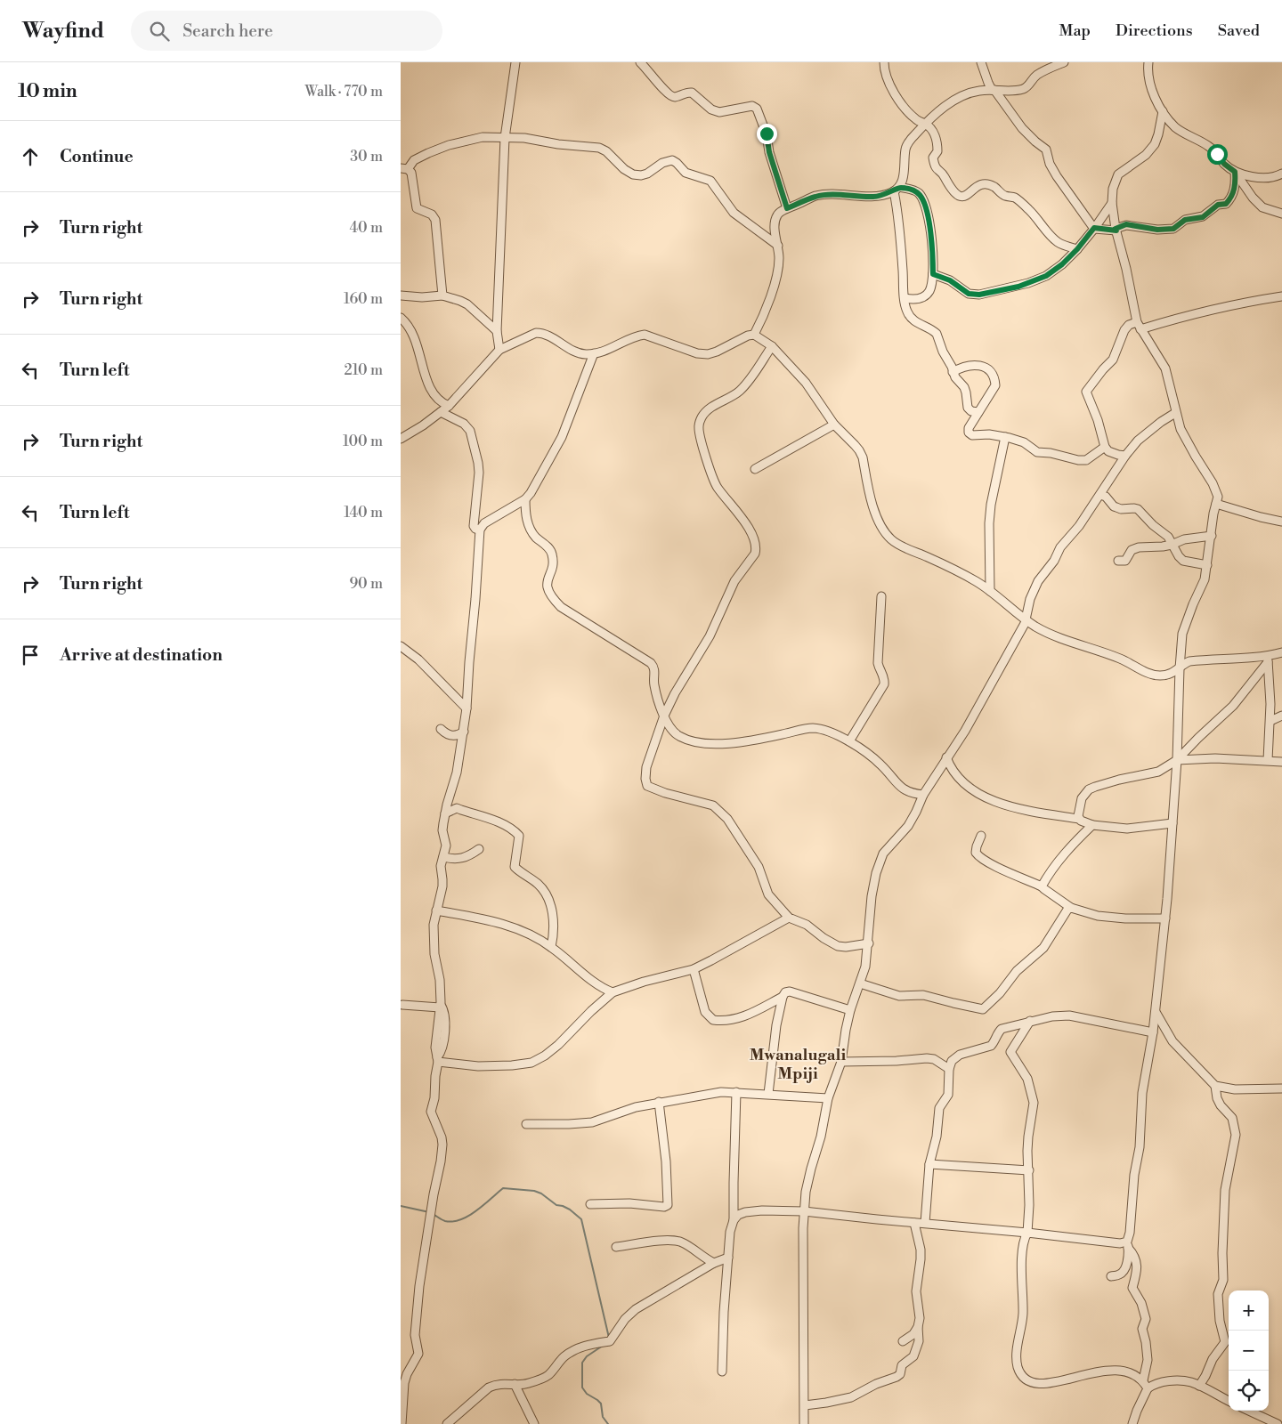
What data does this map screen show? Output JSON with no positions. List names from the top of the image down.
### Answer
{
  "districts": ["Mwanalugali Mpiji"],
  "page": {
    "header": "Wayfind",
    "search": "Search here",
    "nav": ["Map", "Directions", "Saved"],
    "heading": ["10 min", "Walk · 770 m"],
    "list": [
      ["Continue", "30 m"],
      ["Turn right", "40 m"],
      ["Turn right", "160 m"],
      ["Turn left", "210 m"],
      ["Turn right", "100 m"],
      ["Turn left", "140 m"],
      ["Turn right", "90 m"],
      "Arrive at destination"
    ],
    "map_buttons": ["+", "−"]
  }
}
